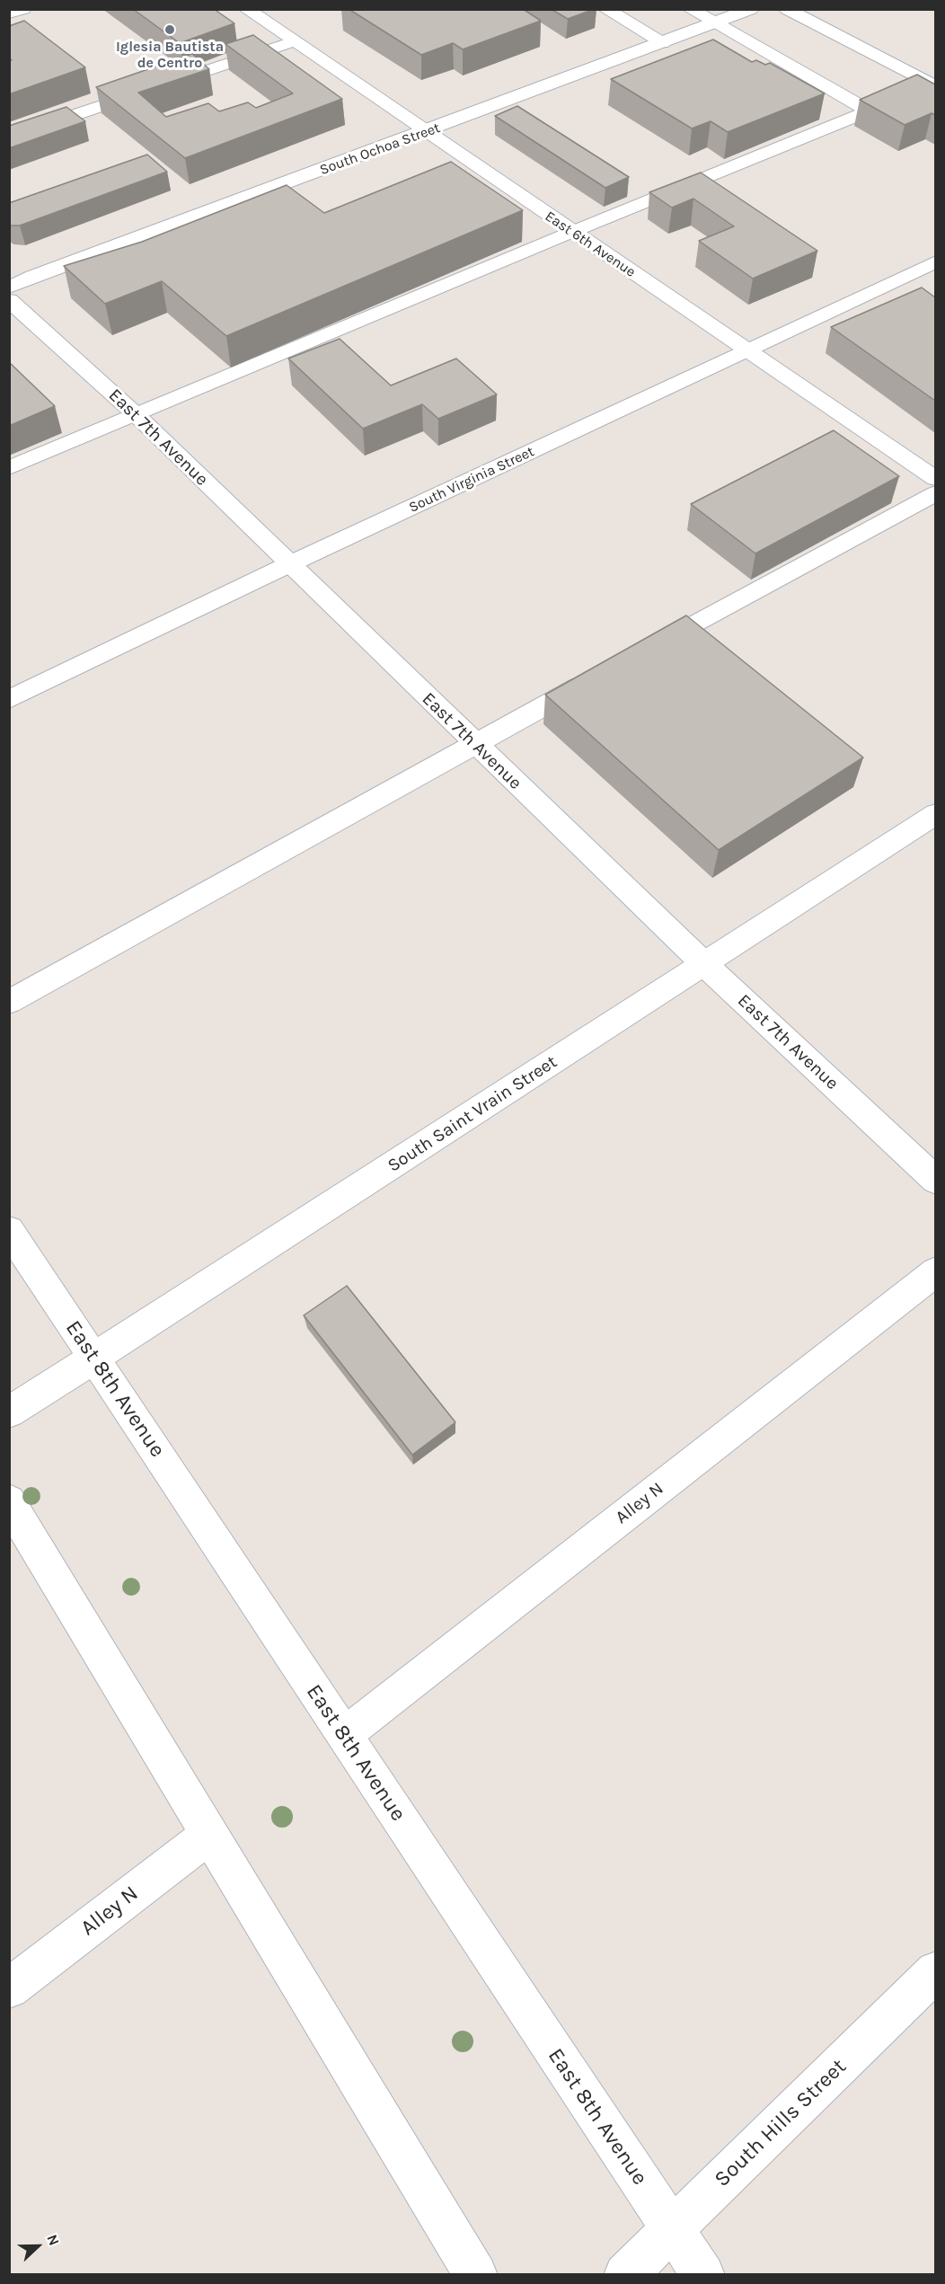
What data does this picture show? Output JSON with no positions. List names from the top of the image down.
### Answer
{
  "streets": {
    "street": [
      "South Ochoa Street",
      "East 6th Avenue",
      "East 7th Avenue",
      "South Virginia Street",
      "South Saint Vrain Street",
      "East 8th Avenue",
      "Alley N",
      "South Hills Street"
    ]
  },
  "crossings": [
    ["South Ochoa Street", "East 6th Avenue"],
    ["East 6th Avenue", "South Virginia Street"],
    ["East 7th Avenue", "South Virginia Street"],
    ["East 7th Avenue", "South Saint Vrain Street"],
    ["South Saint Vrain Street", "East 8th Avenue"],
    ["East 8th Avenue", "Alley N"],
    ["East 8th Avenue", "South Hills Street"]
  ],
  "places": ["Iglesia Bautista de Centro"],
  "north": "right"
}
